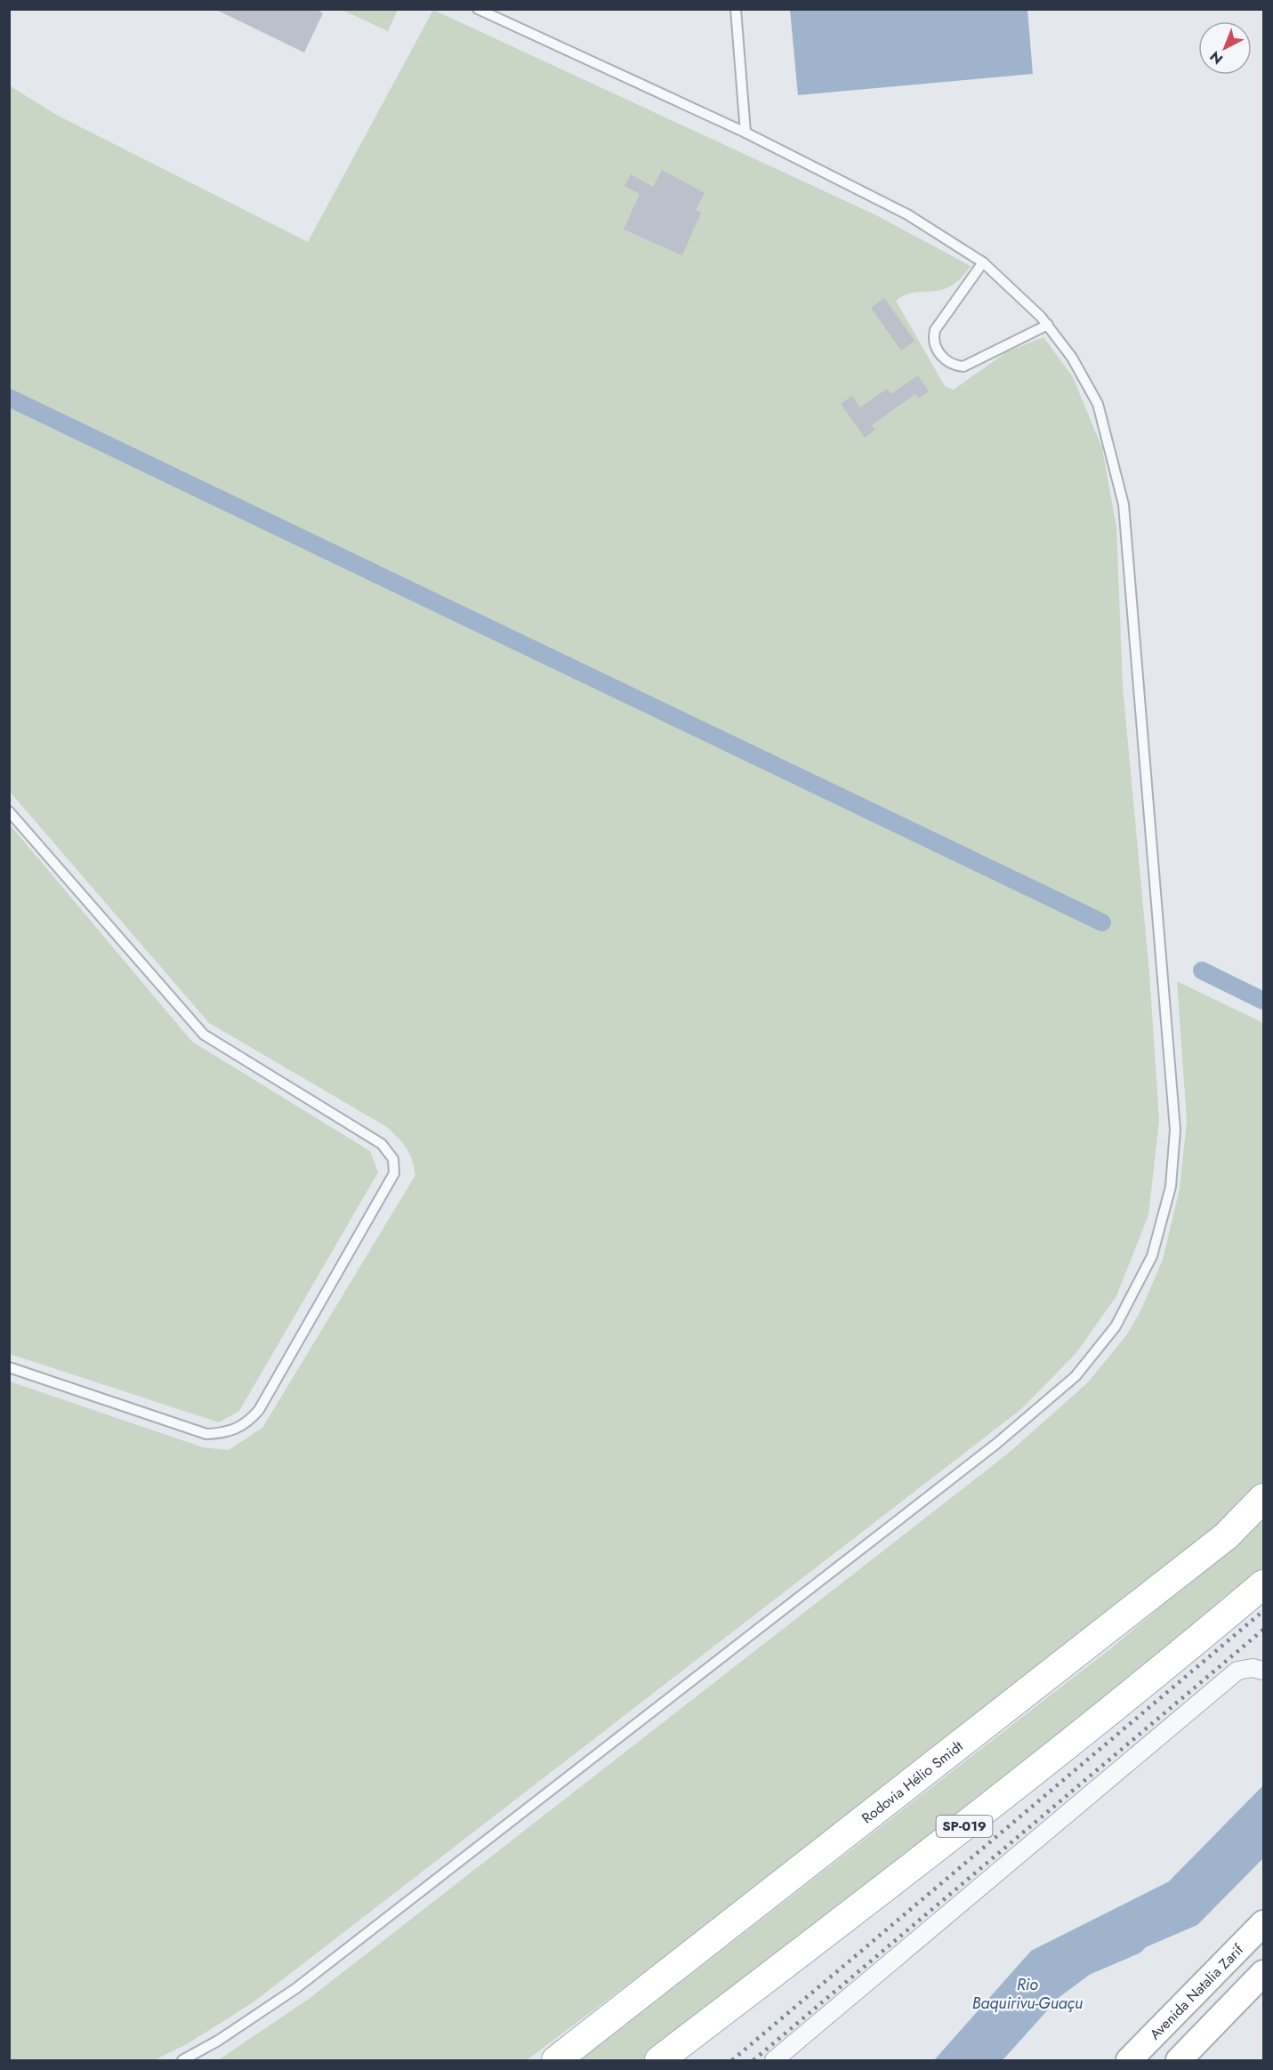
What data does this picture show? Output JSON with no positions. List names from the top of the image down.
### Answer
{
  "streets": {
    "main road": ["Rodovia Hélio Smidt", "SP-019", "Avenida Natalia Zarif"]
  },
  "water": ["Rio Baquirivu-Guaçu"],
  "north": "bottom left"
}
